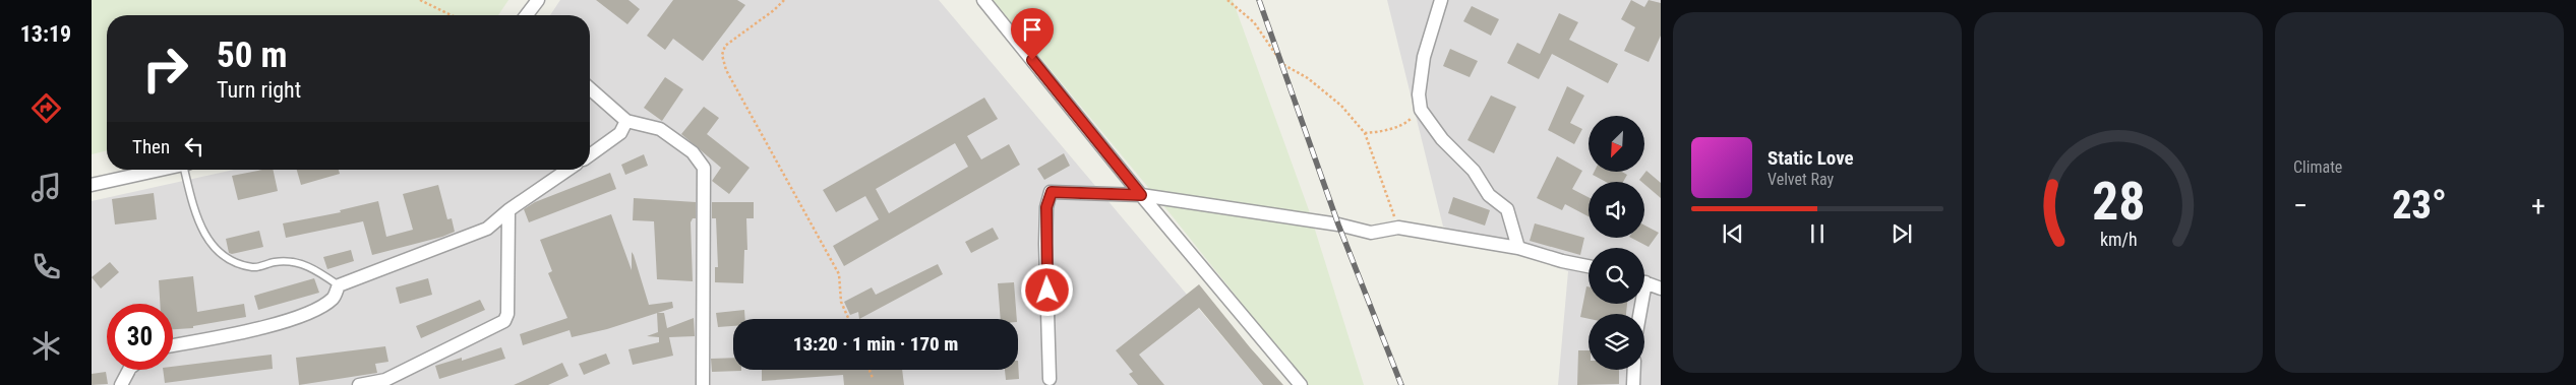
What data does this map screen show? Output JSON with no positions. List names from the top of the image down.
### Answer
{
  "north": "bottom left",
  "page": {
    "tabs": "13:19",
    "tile": "Climate",
    "turn": ["50 m", "Turn right"],
    "then": "Then",
    "song": ["Static Love", "Velvet Ray"],
    "heat": ["−", "23°", "+"],
    "limit": "30",
    "trip": "13:20 · 1 min · 170 m",
    "gauge": ["28", "km/h"]
  }
}
